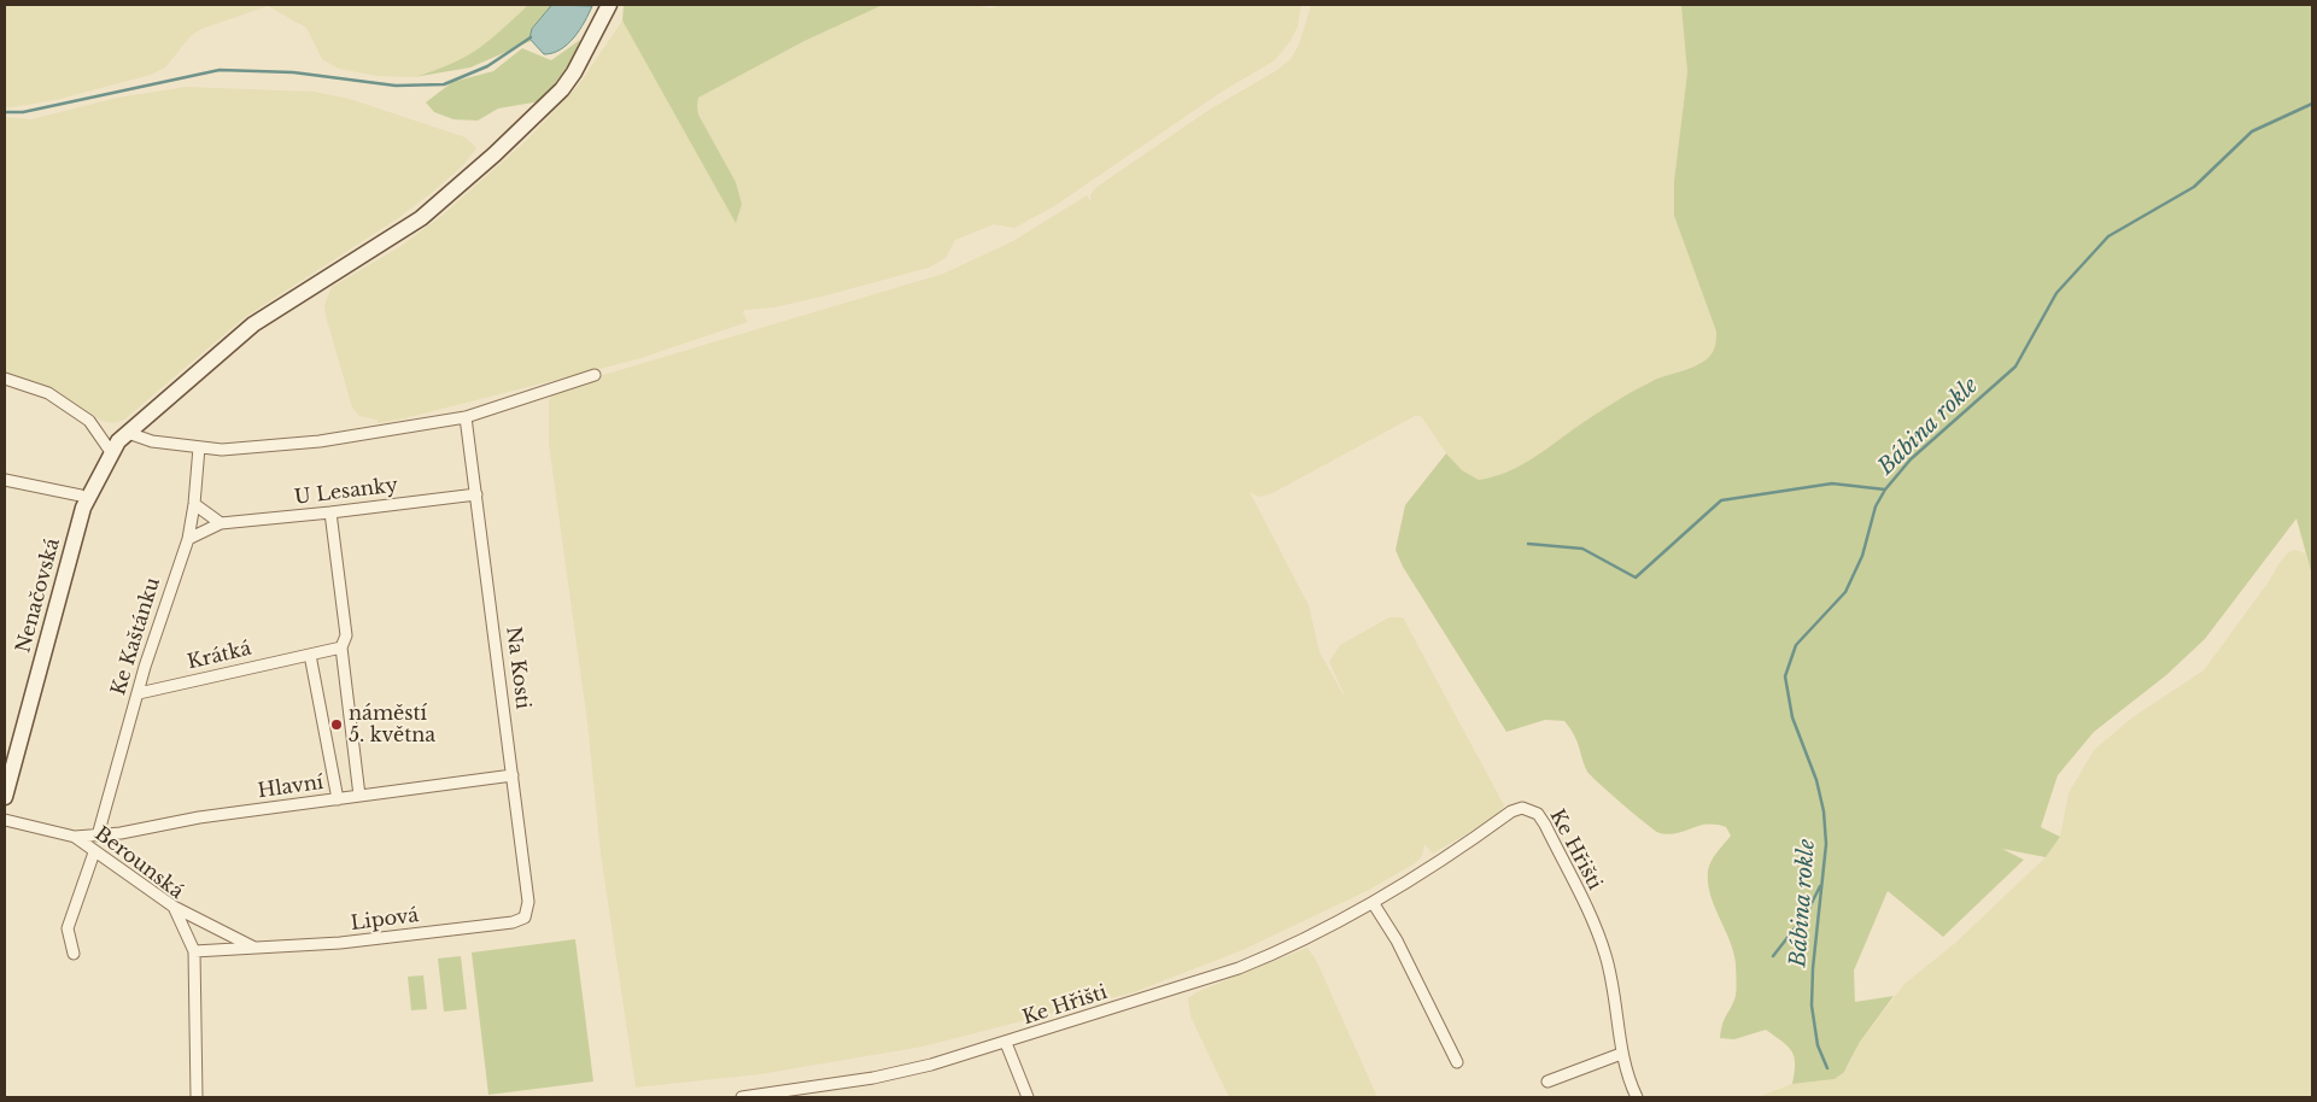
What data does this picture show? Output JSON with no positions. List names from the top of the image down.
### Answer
{
  "streets": {
    "street": [
      "U Lesanky",
      "Nenačovská",
      "Ke Kaštánku",
      "Krátká",
      "Na Kosti",
      "Hlavní",
      "Ke Hřišti",
      "Berounská",
      "Lipová"
    ]
  },
  "crossings": [
    ["U Lesanky", "Ke Kaštánku"],
    ["U Lesanky", "Na Kosti"],
    ["Ke Kaštánku", "Krátká"],
    ["Ke Kaštánku", "Hlavní"],
    ["Na Kosti", "Hlavní"],
    ["Na Kosti", "Lipová"],
    ["Hlavní", "Berounská"],
    ["Berounská", "Lipová"]
  ],
  "water": ["Bábina rokle"],
  "places": ["náměstí 5. května"]
}
